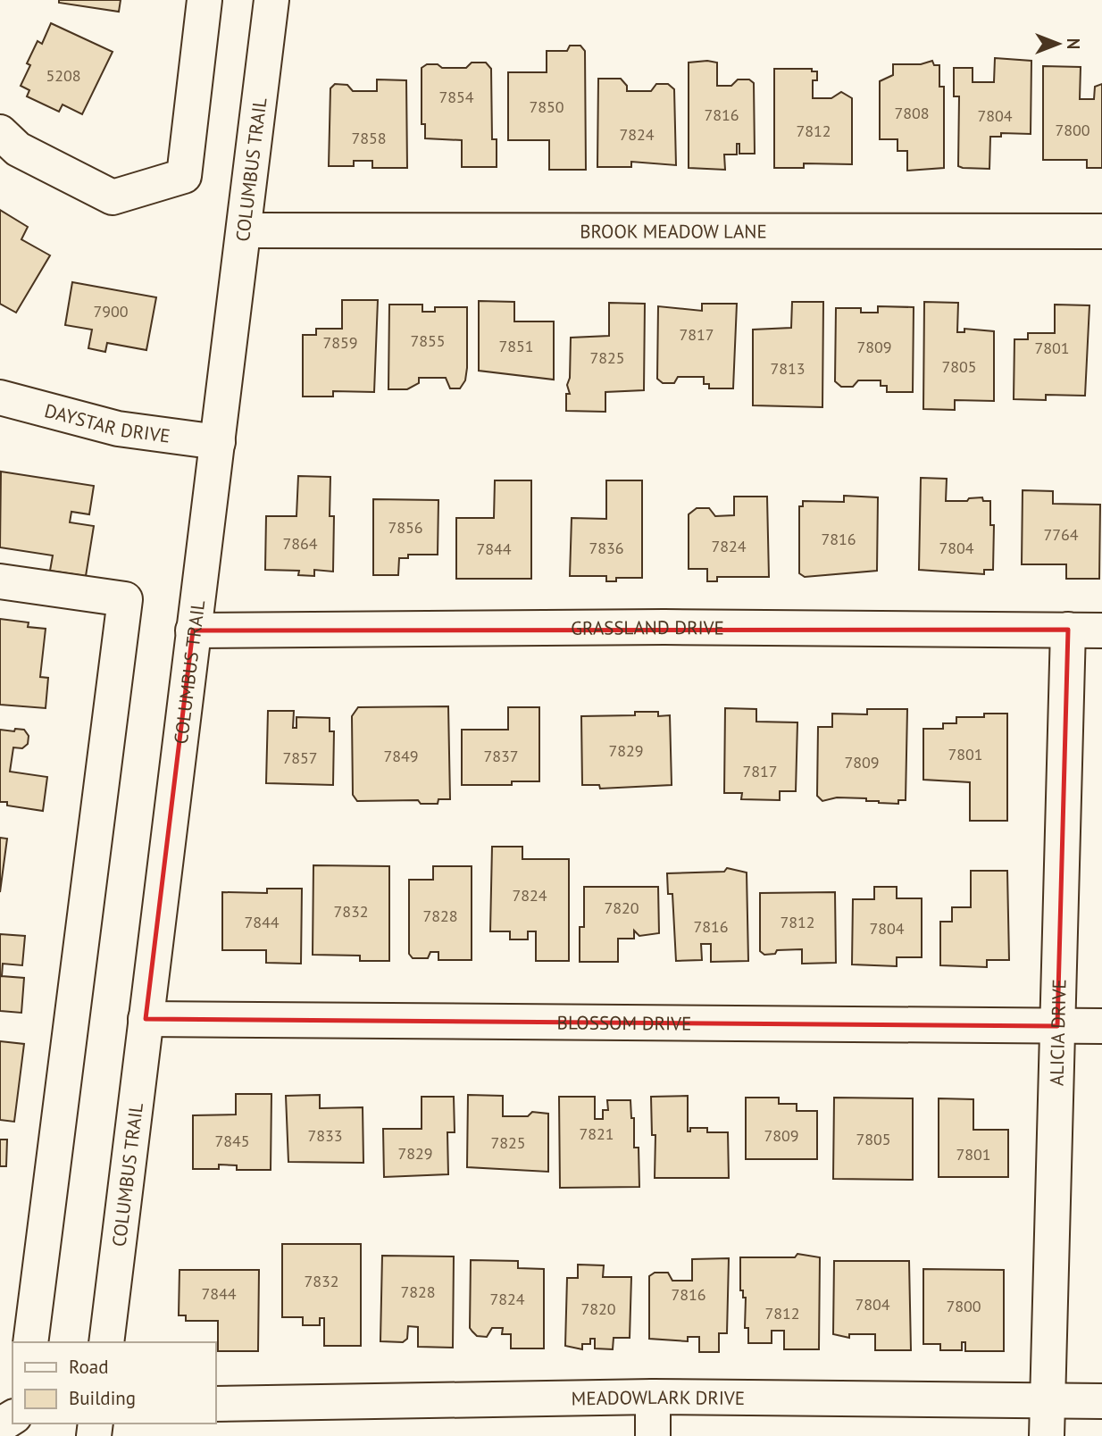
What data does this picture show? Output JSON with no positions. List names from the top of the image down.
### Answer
{
  "streets": {
    "street": [
      "COLUMBUS TRAIL",
      "BROOK MEADOW LANE",
      "DAYSTAR DRIVE",
      "GRASSLAND DRIVE",
      "BLOSSOM DRIVE",
      "ALICIA DRIVE",
      "MEADOWLARK DRIVE"
    ]
  },
  "crossings": [
    ["COLUMBUS TRAIL", "BROOK MEADOW LANE"],
    ["COLUMBUS TRAIL", "DAYSTAR DRIVE"],
    ["COLUMBUS TRAIL", "GRASSLAND DRIVE"],
    ["COLUMBUS TRAIL", "BLOSSOM DRIVE"],
    ["GRASSLAND DRIVE", "ALICIA DRIVE"],
    ["BLOSSOM DRIVE", "ALICIA DRIVE"],
    ["ALICIA DRIVE", "MEADOWLARK DRIVE"]
  ],
  "house_numbers": [
    "5208",
    "7854",
    "7850",
    "7808",
    "7816",
    "7804",
    "7800",
    "7812",
    "7824",
    "7858",
    "7900",
    "7817",
    "7855",
    "7859",
    "7851",
    "7809",
    "7801",
    "7825",
    "7805",
    "7813",
    "7856",
    "7764",
    "7816",
    "7864",
    "7824",
    "7836",
    "7804",
    "7844",
    "7829",
    "7801",
    "7849",
    "7837",
    "7857",
    "7809",
    "7817",
    "7824",
    "7820",
    "7832",
    "7828",
    "7844",
    "7812",
    "7816",
    "7804",
    "7821",
    "7833",
    "7809",
    "7805",
    "7845",
    "7825",
    "7829",
    "7801",
    "7832",
    "7828",
    "7844",
    "7816",
    "7824",
    "7804",
    "7800",
    "7820",
    "7812"
  ],
  "legend": ["Road", "Building"],
  "north": "right"
}
